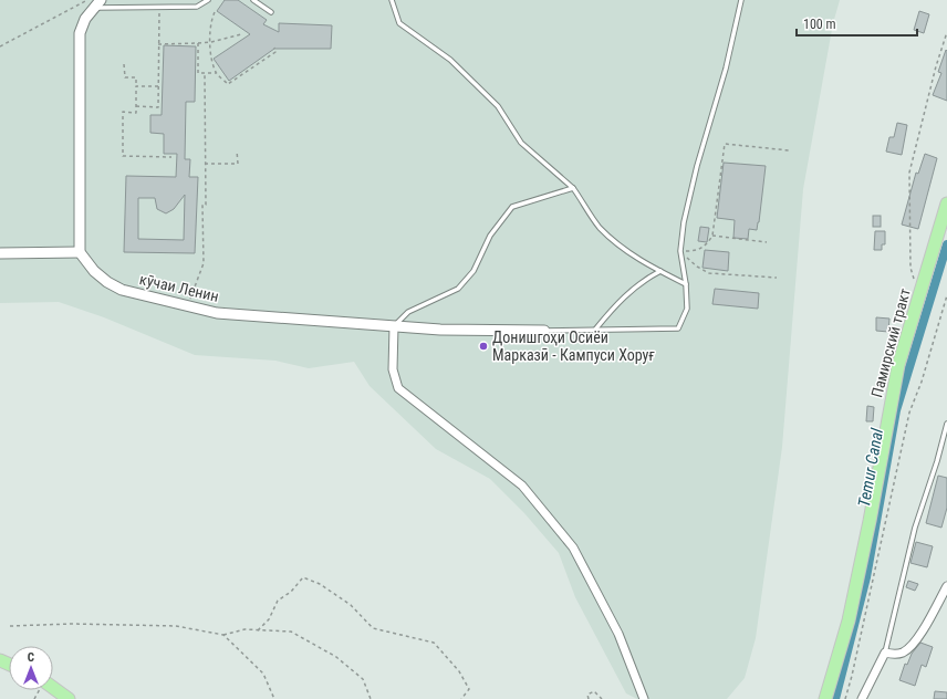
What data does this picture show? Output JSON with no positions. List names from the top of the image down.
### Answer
{
  "streets": {
    "main road": ["Памирский тракт"],
    "street": ["кӯчаи Ленин"]
  },
  "water": ["Temur Canal"],
  "places": ["Донишгоҳи Осиёи Марказӣ - Кампуси Хоруғ"],
  "scale_bar": "100 m",
  "north": "top"
}
